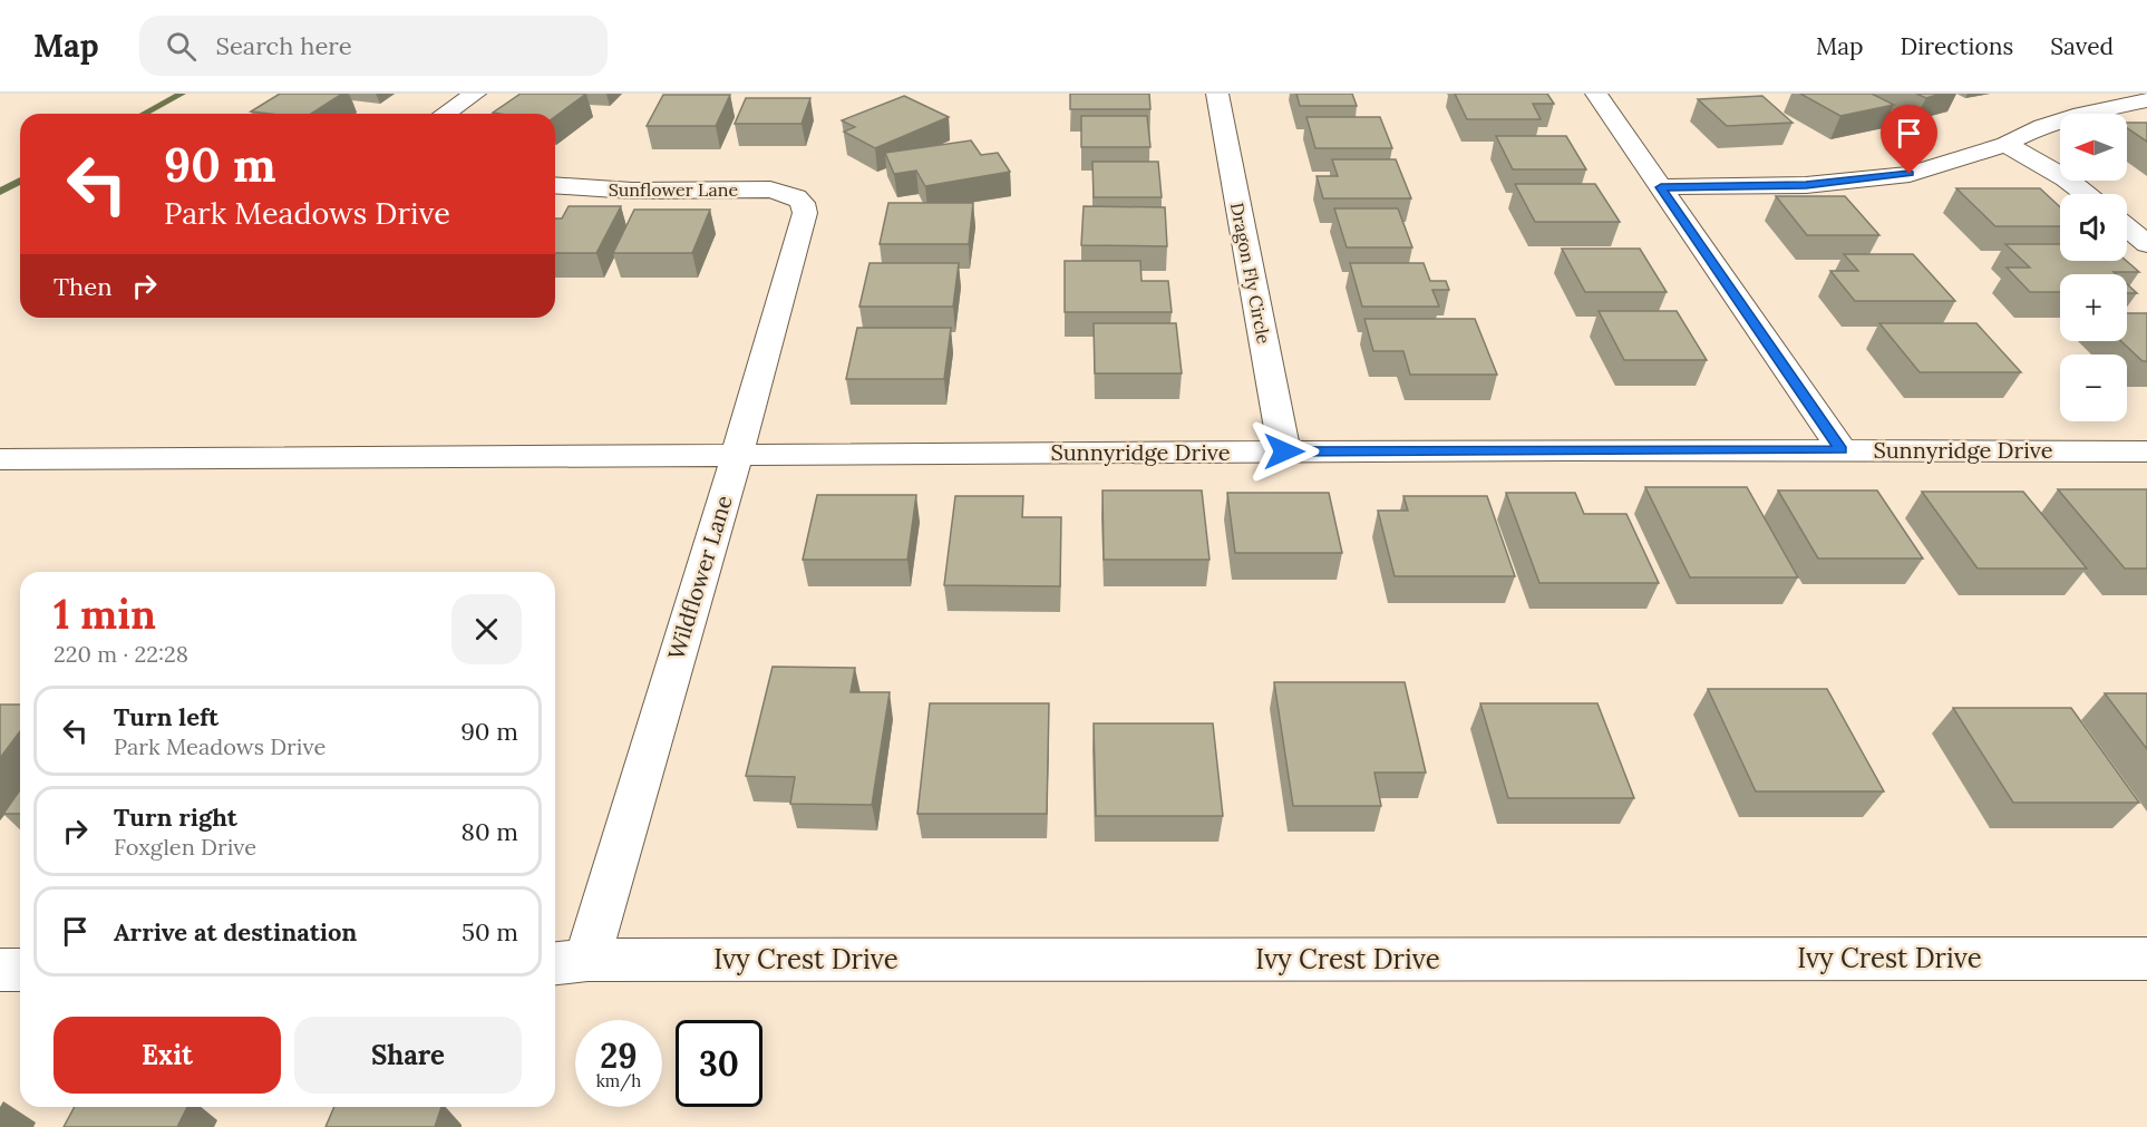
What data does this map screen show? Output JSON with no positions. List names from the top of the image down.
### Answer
{
  "streets": {
    "street": [
      "Sunflower Lane",
      "Dragon Fly Circle",
      "Sunnyridge Drive",
      "Wildflower Lane",
      "Ivy Crest Drive"
    ]
  },
  "crossings": [
    ["Sunflower Lane", "Wildflower Lane"],
    ["Dragon Fly Circle", "Sunnyridge Drive"],
    ["Sunnyridge Drive", "Wildflower Lane"],
    ["Wildflower Lane", "Ivy Crest Drive"]
  ],
  "north": "left",
  "page": {
    "header": "Map",
    "search": "Search here",
    "nav": ["Map", "Directions", "Saved"],
    "map_buttons": ["+", "−"],
    "turn": ["90 m", "Park Meadows Drive"],
    "then": "Then",
    "heading": ["1 min", "220 m · 22:28"],
    "list": [
      {
        "name": "Turn left",
        "note": "Park Meadows Drive",
        "value": "90 m"
      },
      {
        "name": "Turn right",
        "note": "Foxglen Drive",
        "value": "80 m"
      },
      {
        "name": "Arrive at destination",
        "value": "50 m"
      }
    ],
    "buttons": ["Exit", "Share"],
    "speed": "29 km/h",
    "limit": "30"
  }
}
